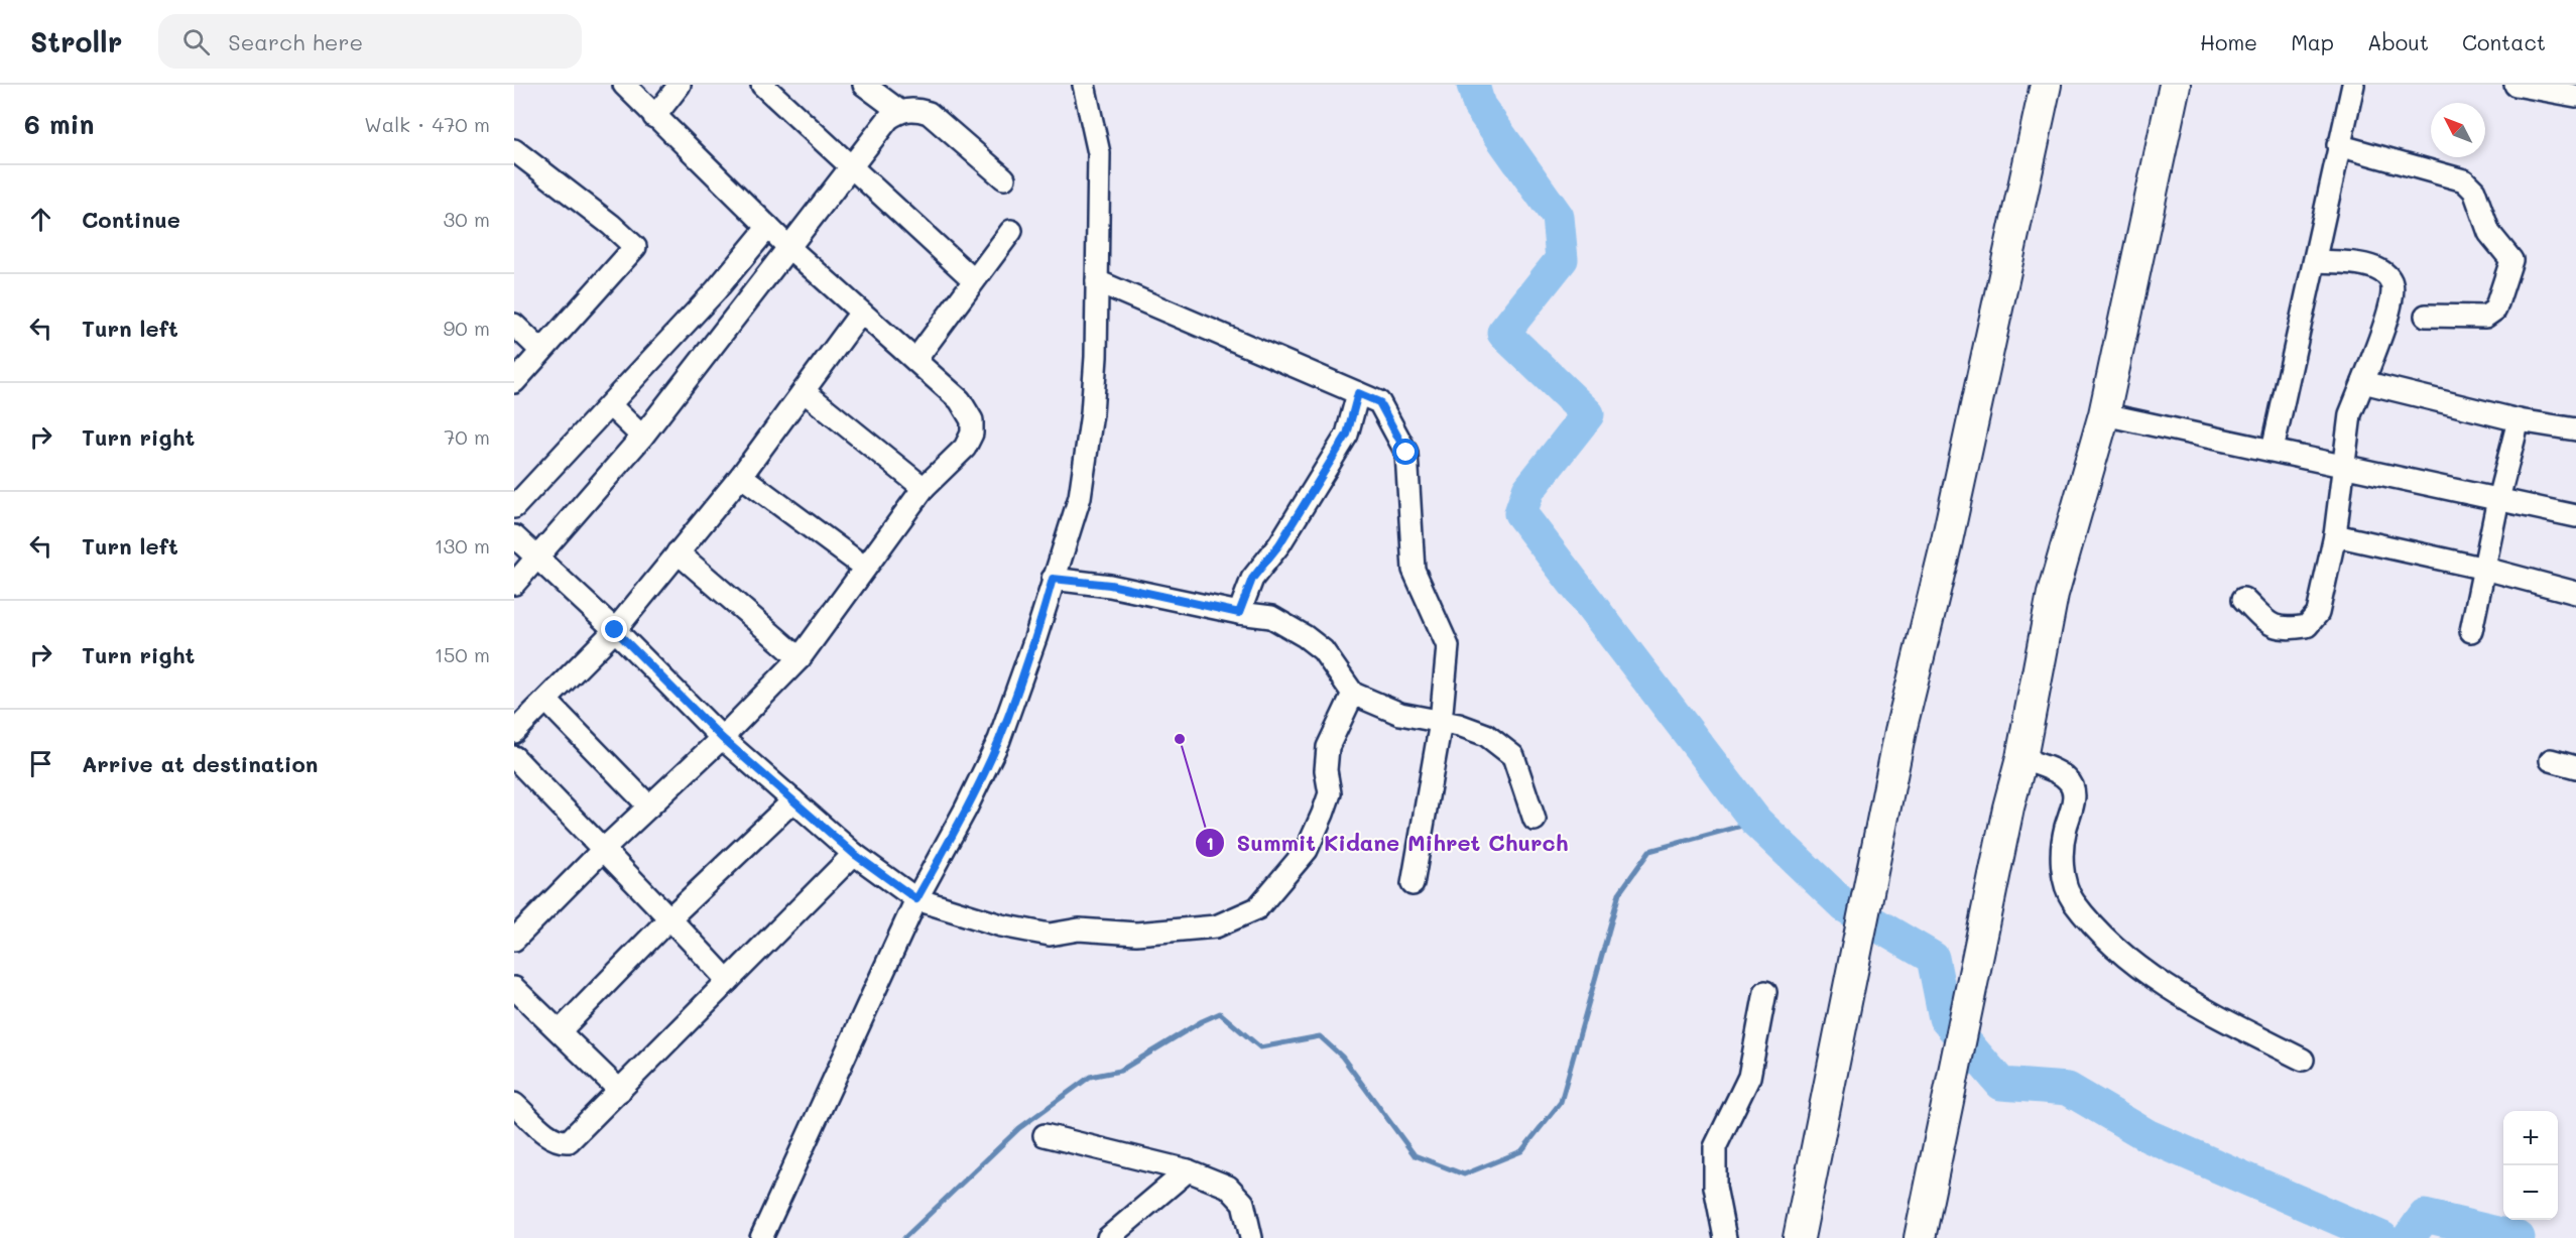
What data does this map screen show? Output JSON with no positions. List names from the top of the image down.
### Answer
{
  "places": ["Summit Kidane Mihret Church"],
  "north": "top left",
  "page": {
    "header": "Strollr",
    "search": "Search here",
    "nav": [
      "Home",
      "Map",
      "About",
      "Contact"
    ],
    "heading": ["6 min", "Walk · 470 m"],
    "list": [
      ["Continue", "30 m"],
      ["Turn left", "90 m"],
      ["Turn right", "70 m"],
      ["Turn left", "130 m"],
      ["Turn right", "150 m"],
      "Arrive at destination"
    ],
    "map_buttons": ["+", "−"]
  }
}
